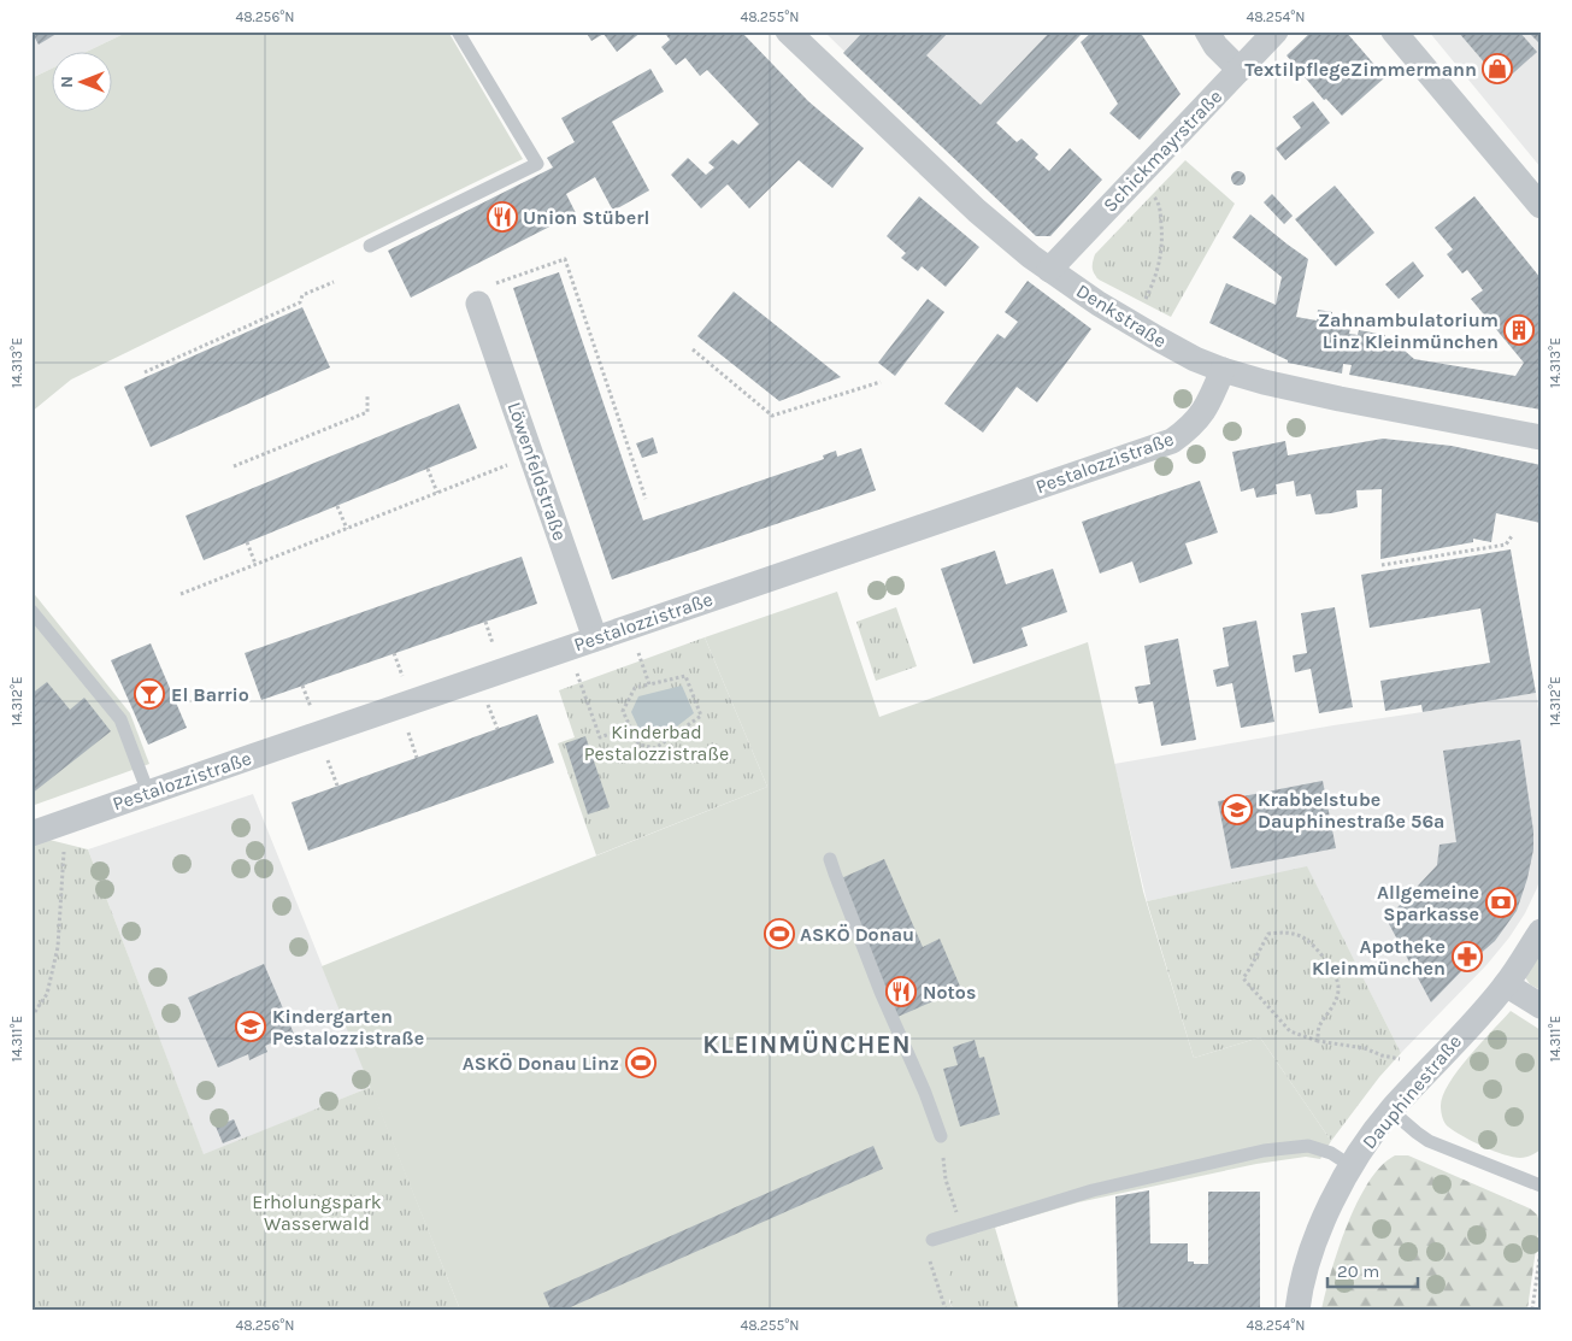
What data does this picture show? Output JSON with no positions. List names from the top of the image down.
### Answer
{
  "streets": {
    "street": [
      "Schickmayrstraße",
      "Denkstraße",
      "Pestalozzistraße",
      "Löwenfeldstraße",
      "Dauphinestraße"
    ]
  },
  "crossings": [
    ["Schickmayrstraße", "Denkstraße"],
    ["Denkstraße", "Pestalozzistraße"],
    ["Pestalozzistraße", "Löwenfeldstraße"]
  ],
  "districts": ["KLEINMÜNCHEN"],
  "parks": ["Kinderbad Pestalozzistraße", "Erholungspark Wasserwald"],
  "places": {
    "shop": ["TextilpflegeZimmermann"],
    "restaurant": ["Union Stüberl", "Notos"],
    "building": ["Zahnambulatorium Linz Kleinmünchen"],
    "bar": ["El Barrio"],
    "school or university": ["Krabbelstube Dauphinestraße 56a", "Kindergarten Pestalozzistraße"],
    "bank": ["Allgemeine Sparkasse"],
    "sports": ["ASKÖ Donau", "ASKÖ Donau Linz"],
    "pharmacy": ["Apotheke Kleinmünchen"]
  },
  "scale_bar": "20 m",
  "north": "left",
  "coordinates": [
    "48.256°N",
    "48.255°N",
    "48.254°N",
    "14.313°E",
    "14.312°E",
    "14.311°E"
  ]
}
